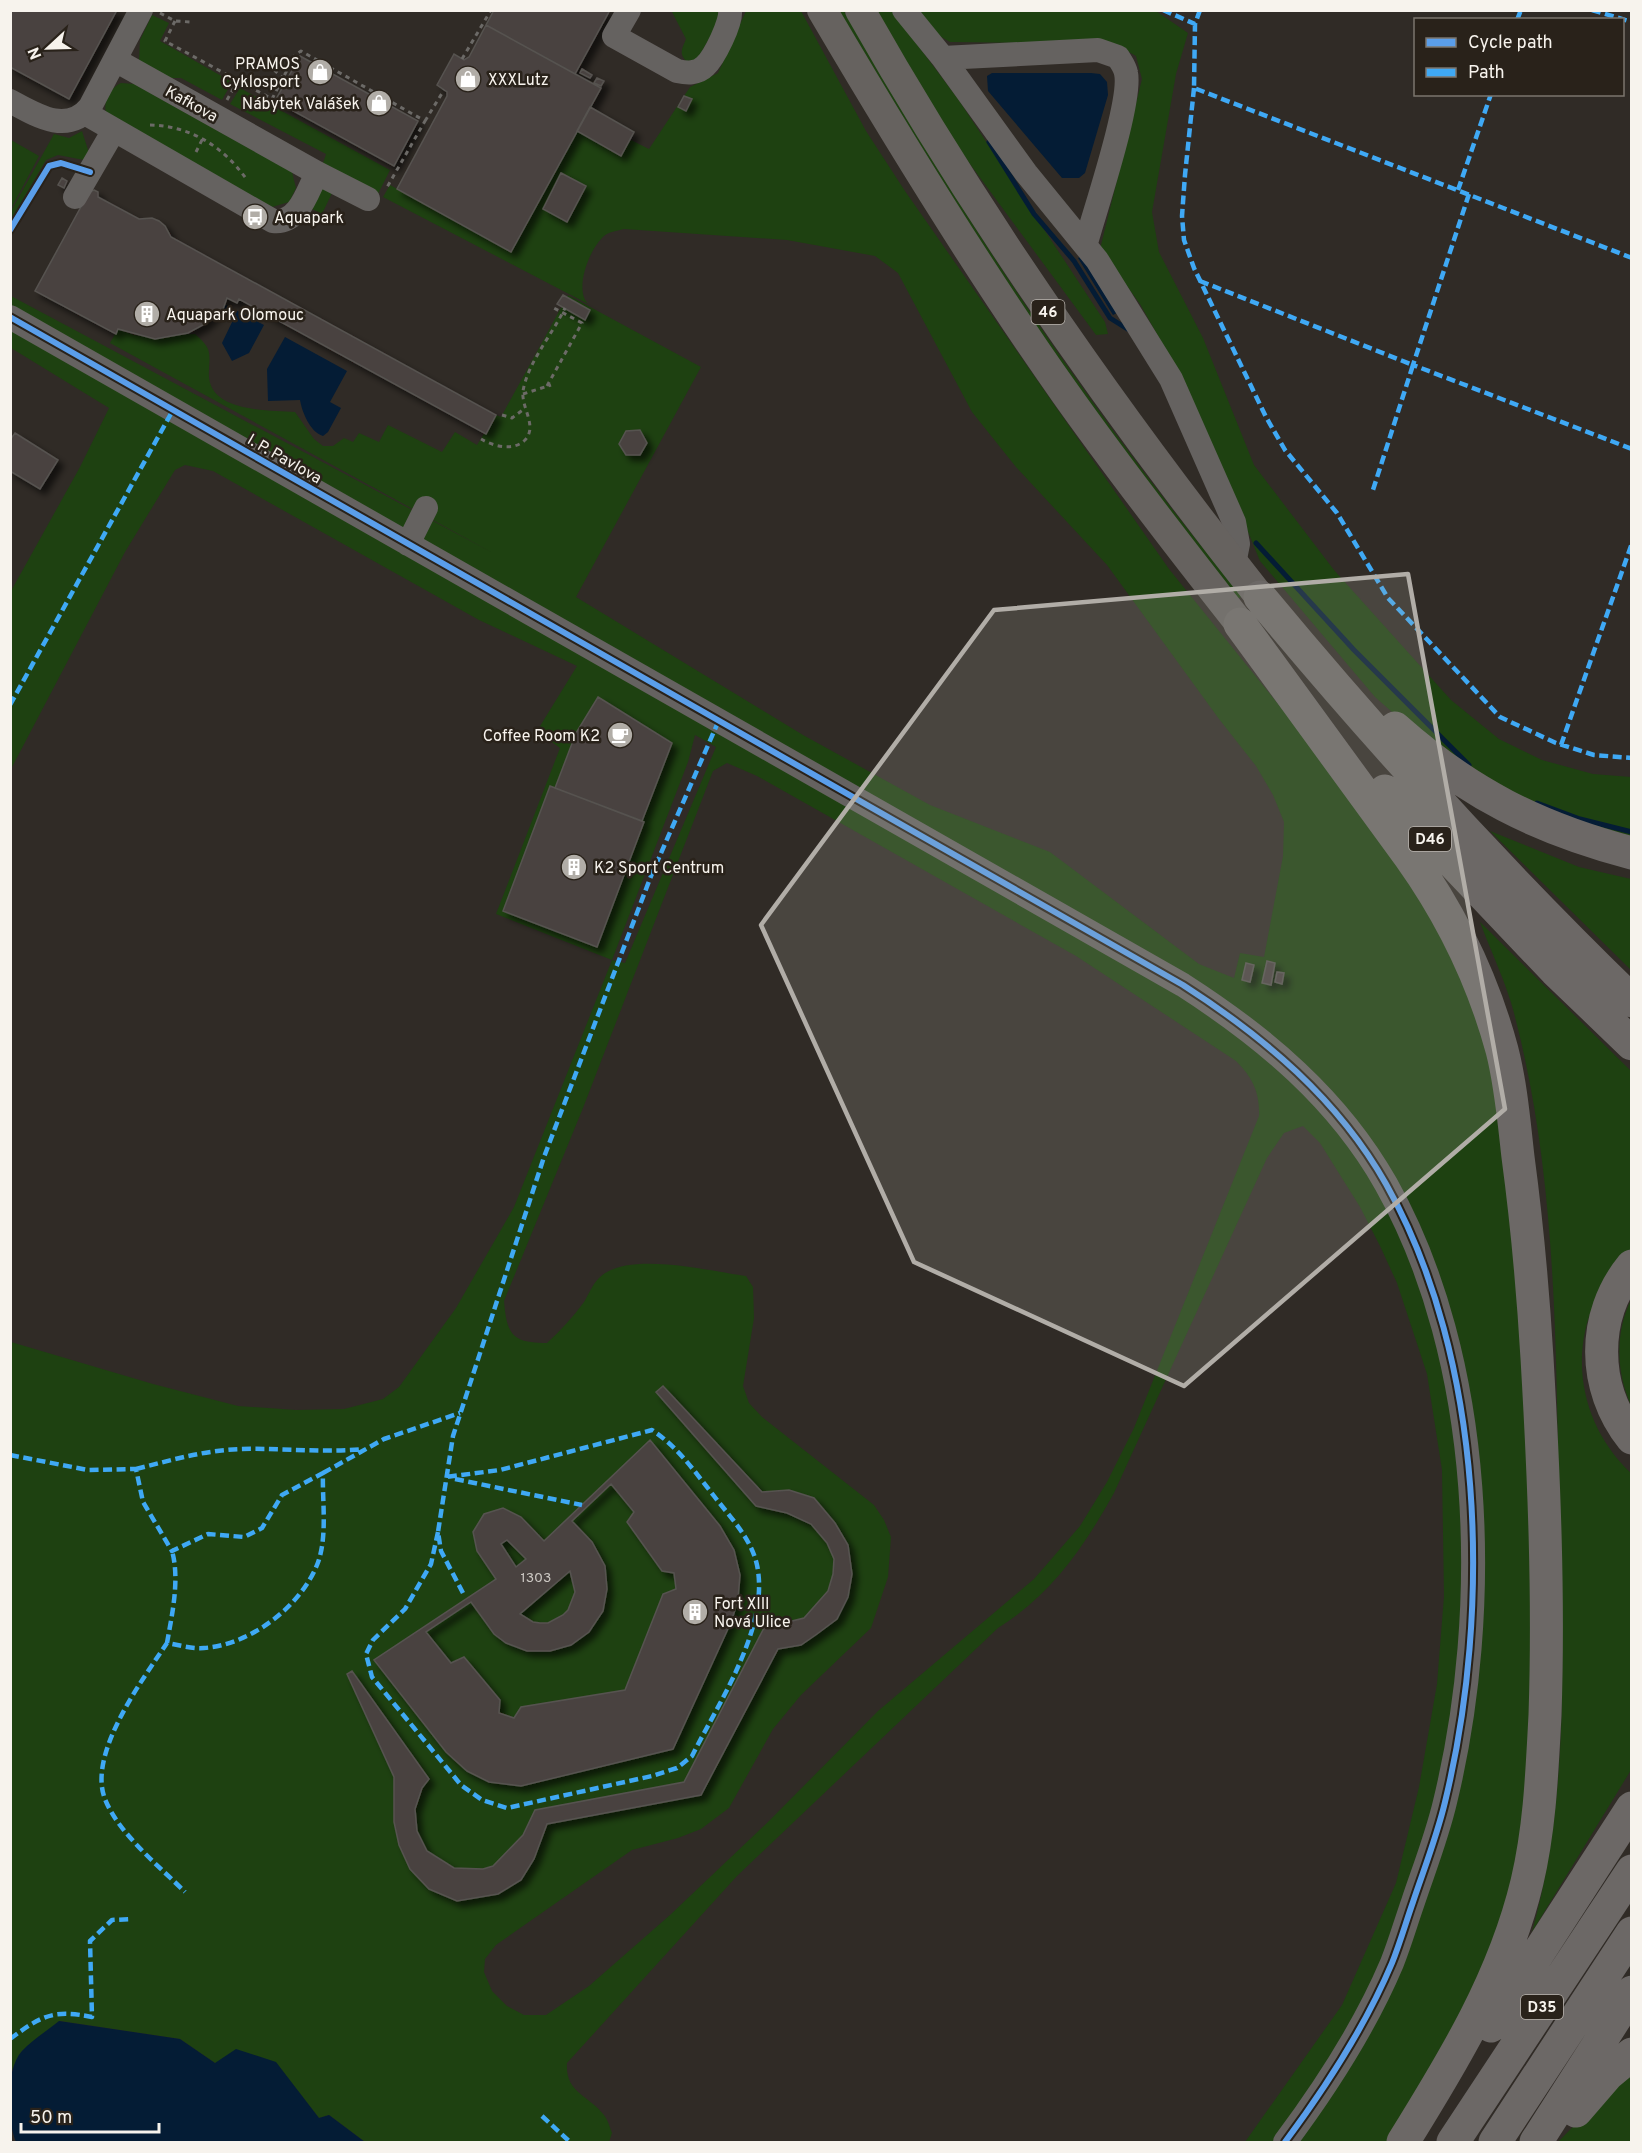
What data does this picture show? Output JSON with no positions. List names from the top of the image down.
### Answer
{
  "streets": {
    "highway": ["D46", "D35"],
    "main road": ["46"],
    "street": ["Kafkova", "I. P. Pavlova"]
  },
  "crossings": [
    ["46", "D46"]
  ],
  "places": {
    "shop": ["PRAMOS Cyklosport", "XXXLutz", "Nábytek Valášek"],
    "bus stop": ["Aquapark"],
    "building": ["Aquapark Olomouc", "K2 Sport Centrum", "Fort XIII Nová Ulice"],
    "cafe": ["Coffee Room K2"]
  },
  "house_numbers": ["1303"],
  "legend": ["Cycle path", "Path"],
  "scale_bar": "50 m",
  "north": "left"
}
